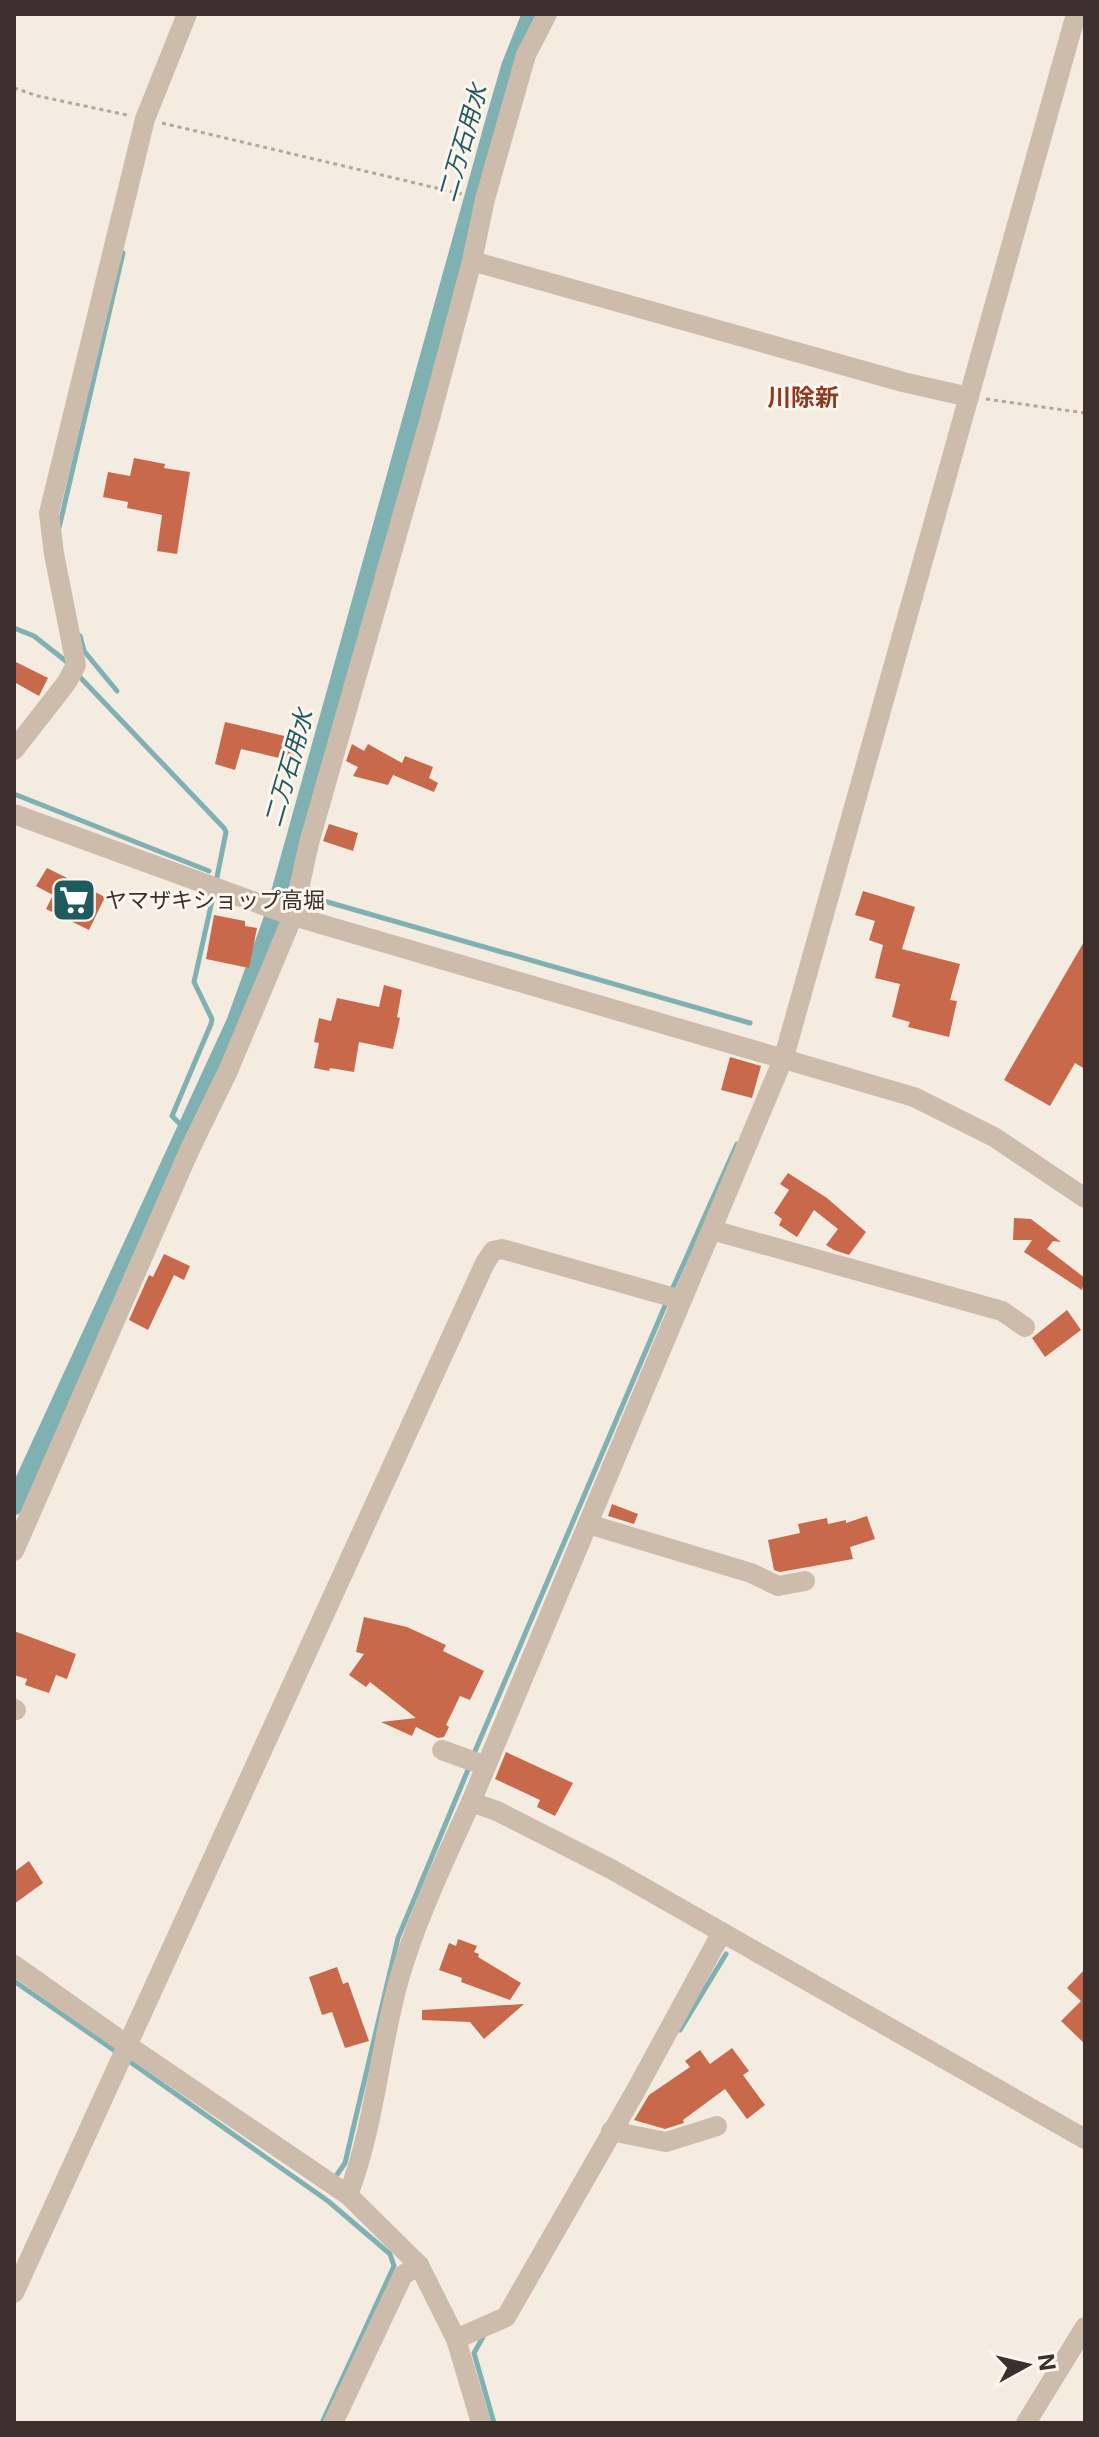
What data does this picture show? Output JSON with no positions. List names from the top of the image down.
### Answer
{
  "districts": ["川除新"],
  "water": ["二万石用水"],
  "places": {
    "supermarket": ["ヤマザキショップ高堀"]
  },
  "north": "right"
}
